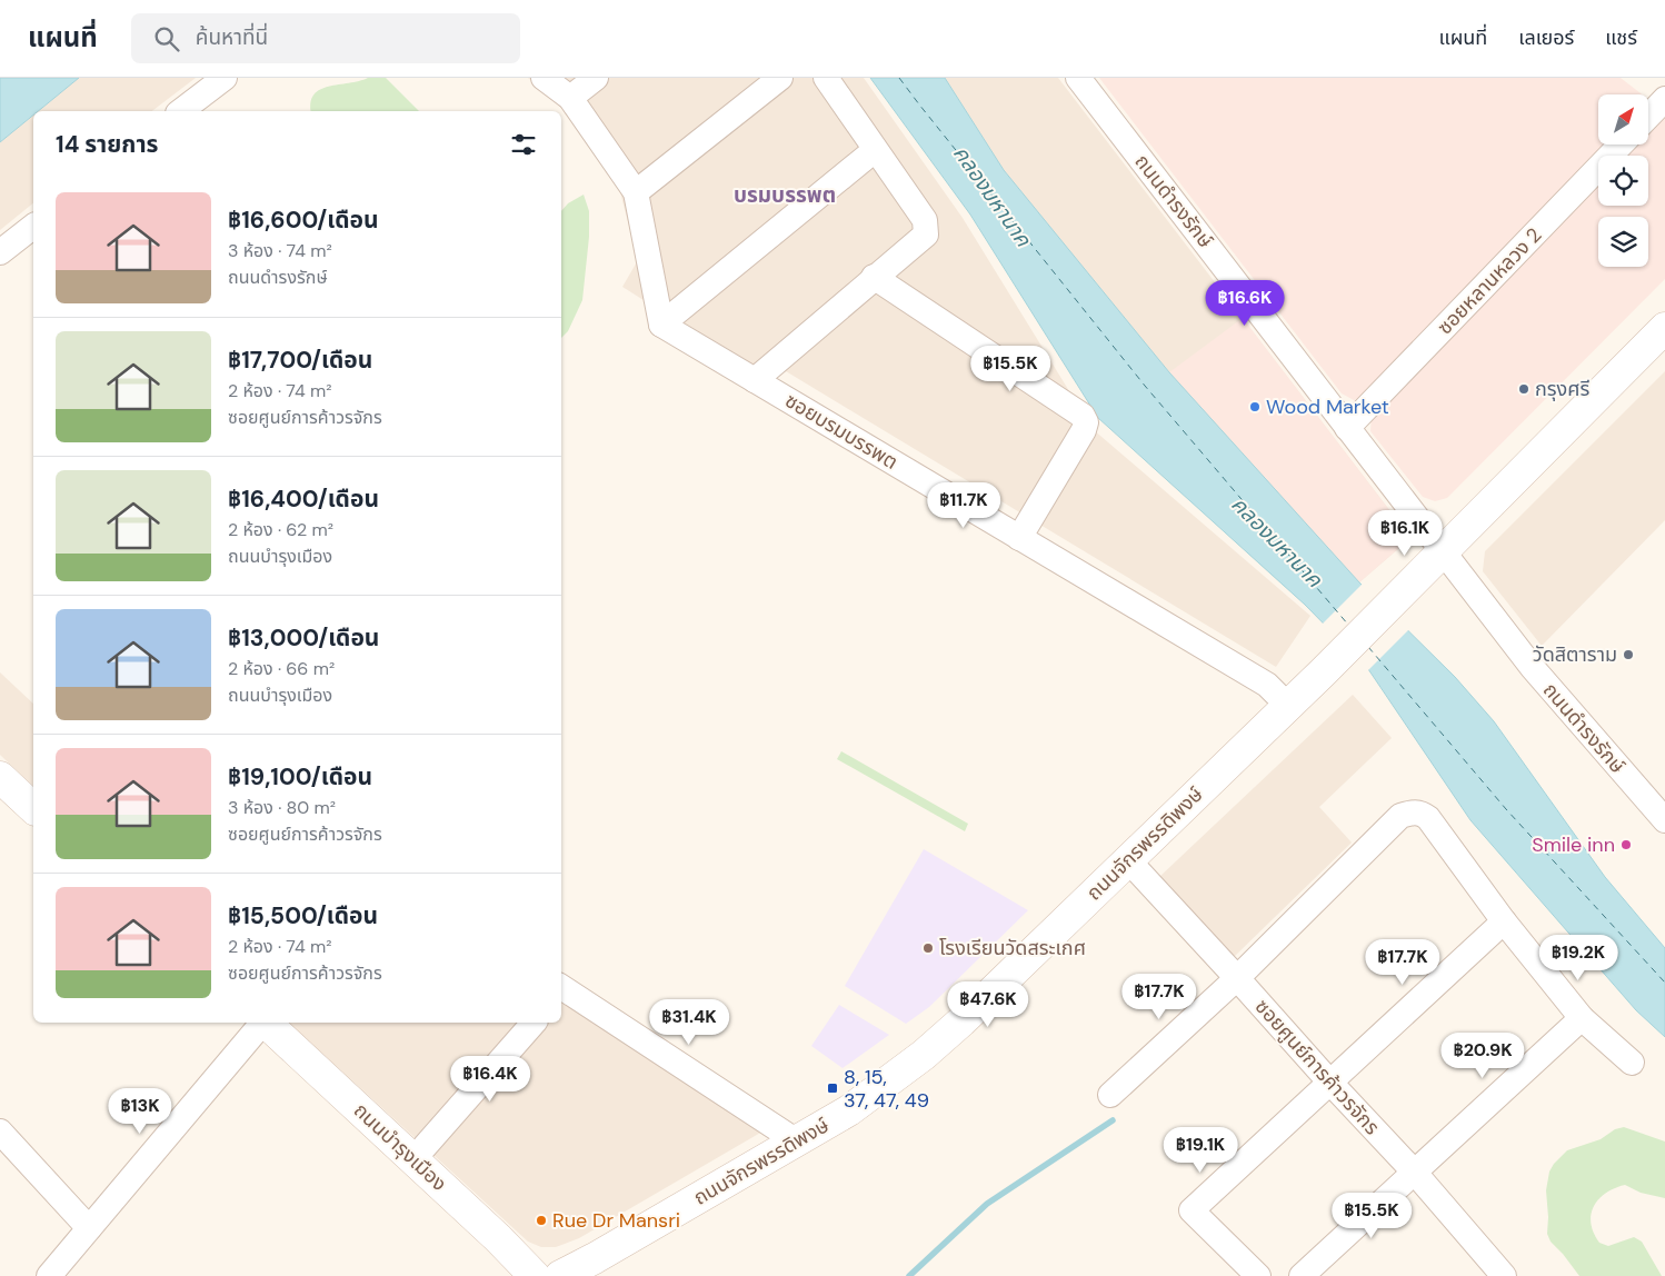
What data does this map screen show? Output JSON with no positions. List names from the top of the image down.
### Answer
{
  "streets": {
    "main road": ["ถนนจักรพรรดิพงษ์", "ถนนบำรุงเมือง"],
    "street": [
      "ถนนดำรงรักษ์",
      "ซอยหลานหลวง 2",
      "ซอยบรมบรรพต",
      "ซอยศูนย์การค้าวรจักร"
    ]
  },
  "crossings": [
    ["ถนนดำรงรักษ์", "ซอยหลานหลวง 2"],
    ["ถนนดำรงรักษ์", "ถนนจักรพรรดิพงษ์"],
    ["ซอยบรมบรรพต", "ถนนจักรพรรดิพงษ์"],
    ["ถนนจักรพรรดิพงษ์", "ซอยศูนย์การค้าวรจักร"]
  ],
  "districts": ["บรมบรรพต"],
  "water": ["คลองมหานาค"],
  "places": {
    "other": [
      "กรุงศรี",
      "Wood Market",
      "วัดสิตาราม",
      "Smile inn",
      "โรงเรียนวัดสระเกศ",
      "Rue Dr Mansri"
    ],
    "transit": ["8, 15, 37, 47, 49"]
  },
  "north": "top right",
  "page": {
    "header": "แผนที่",
    "search": "ค้นหาที่นี่",
    "nav": ["แผนที่", "เลเยอร์", "แชร์"],
    "heading": "14 รายการ",
    "list": [
      {
        "name": "฿16,600/เดือน",
        "note": "3 ห้อง · 74 m² · ถนนดำรงรักษ์"
      },
      {
        "name": "฿17,700/เดือน",
        "note": "2 ห้อง · 74 m² · ซอยศูนย์การค้าวรจักร"
      },
      {
        "name": "฿16,400/เดือน",
        "note": "2 ห้อง · 62 m² · ถนนบำรุงเมือง"
      },
      {
        "name": "฿13,000/เดือน",
        "note": "2 ห้อง · 66 m² · ถนนบำรุงเมือง"
      },
      {
        "name": "฿19,100/เดือน",
        "note": "3 ห้อง · 80 m² · ซอยศูนย์การค้าวรจักร"
      },
      {
        "name": "฿15,500/เดือน",
        "note": "2 ห้อง · 74 m² · ซอยศูนย์การค้าวรจักร"
      }
    ],
    "price": [
      "฿16.6K",
      "฿15.5K",
      "฿11.7K",
      "฿16.1K",
      "฿19.2K",
      "฿17.7K",
      "฿17.7K",
      "฿47.6K",
      "฿31.4K",
      "฿20.9K",
      "฿16.4K",
      "฿13K",
      "฿19.1K",
      "฿15.5K"
    ]
  }
}
